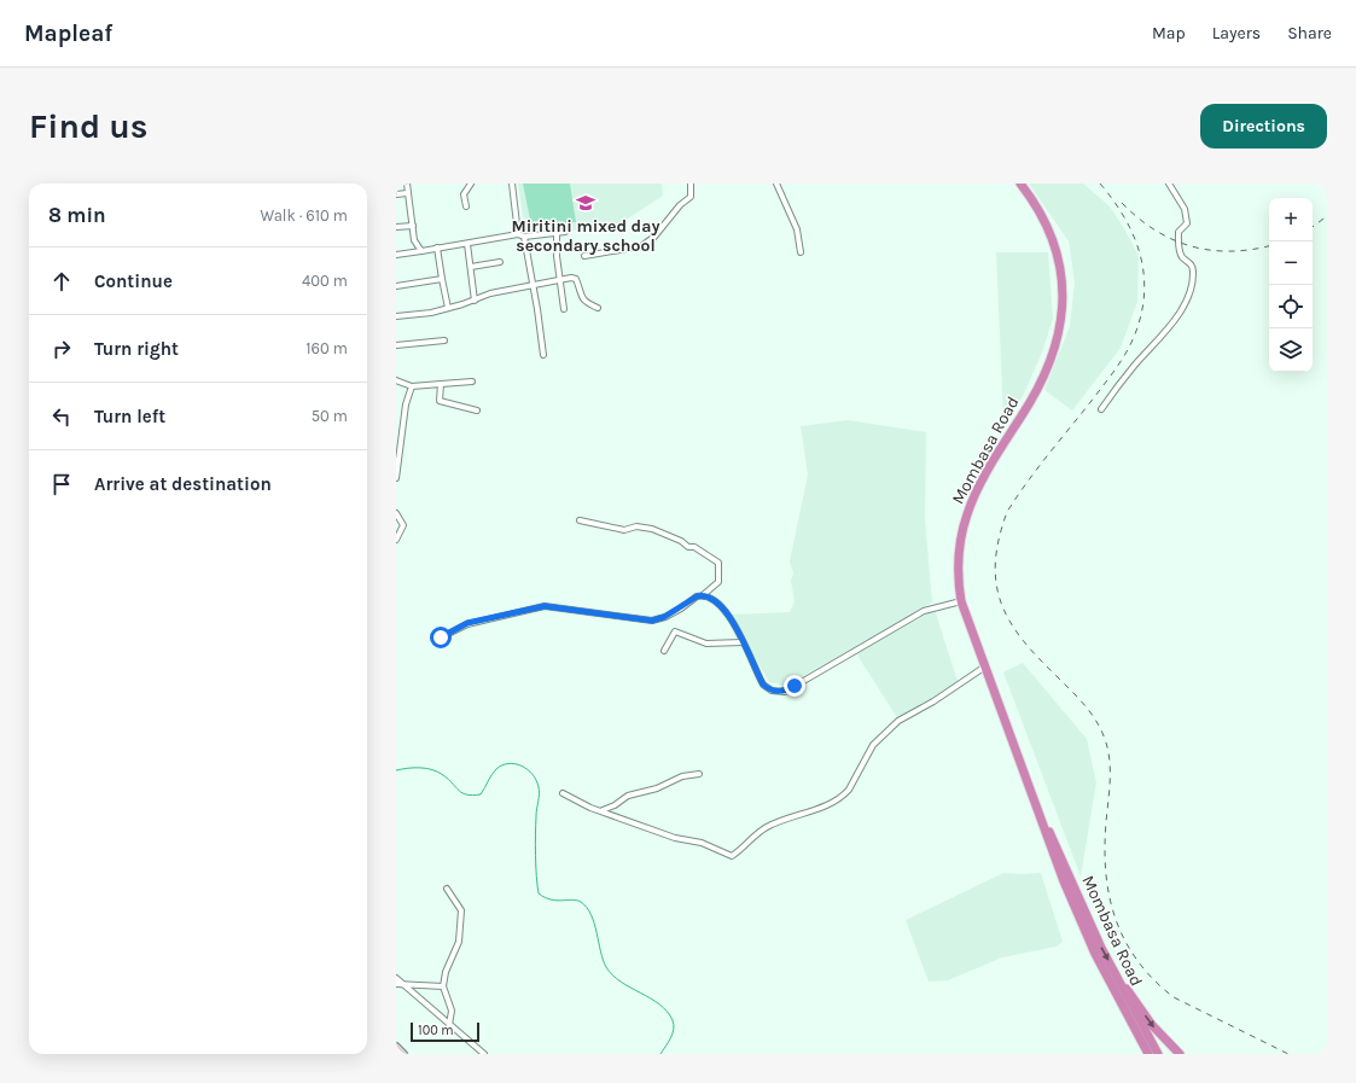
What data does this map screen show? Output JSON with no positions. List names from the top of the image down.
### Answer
{
  "streets": {
    "highway": ["Mombasa Road"]
  },
  "places": {
    "school or university": ["Miritini mixed day secondary school"]
  },
  "scale_bar": "100 m",
  "page": {
    "header": "Mapleaf",
    "nav": ["Map", "Layers", "Share"],
    "buttons": "Directions",
    "title": "Find us",
    "heading": ["8 min", "Walk · 610 m"],
    "map_buttons": ["+", "−"],
    "list": [
      ["Continue", "400 m"],
      ["Turn right", "160 m"],
      ["Turn left", "50 m"],
      "Arrive at destination"
    ],
    "scale": "100 m"
  }
}
